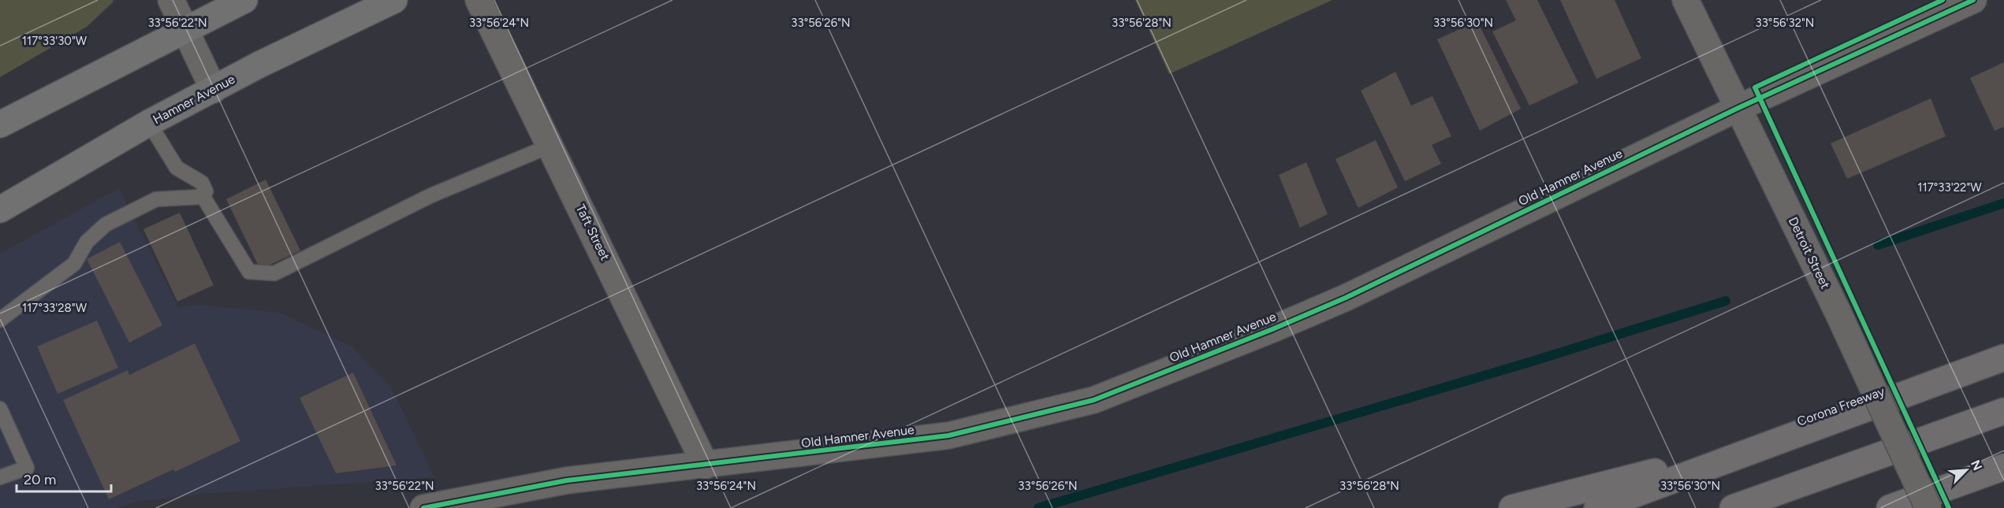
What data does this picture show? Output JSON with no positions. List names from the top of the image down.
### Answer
{
  "streets": {
    "highway": ["Corona Freeway"],
    "main road": ["Hamner Avenue"],
    "street": ["Old Hamner Avenue", "Taft Street", "Detroit Street"]
  },
  "crossings": [
    ["Old Hamner Avenue", "Taft Street"],
    ["Old Hamner Avenue", "Detroit Street"]
  ],
  "scale_bar": "20 m",
  "north": "top right",
  "coordinates": [
    "33°56'22\"N",
    "33°56'24\"N",
    "33°56'26\"N",
    "33°56'28\"N",
    "33°56'30\"N",
    "33°56'32\"N",
    "117°33'30\"W",
    "117°33'22\"W",
    "117°33'28\"W"
  ]
}
